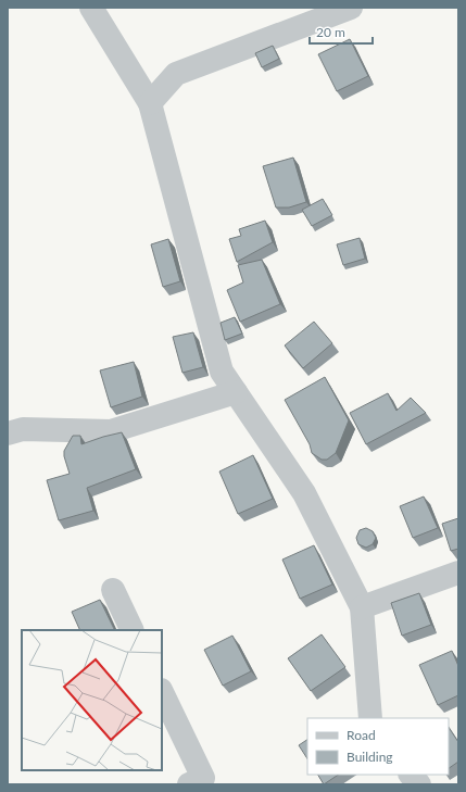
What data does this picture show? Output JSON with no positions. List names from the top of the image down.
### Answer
{
  "legend": ["Road", "Building"],
  "scale_bar": "20 m"
}
